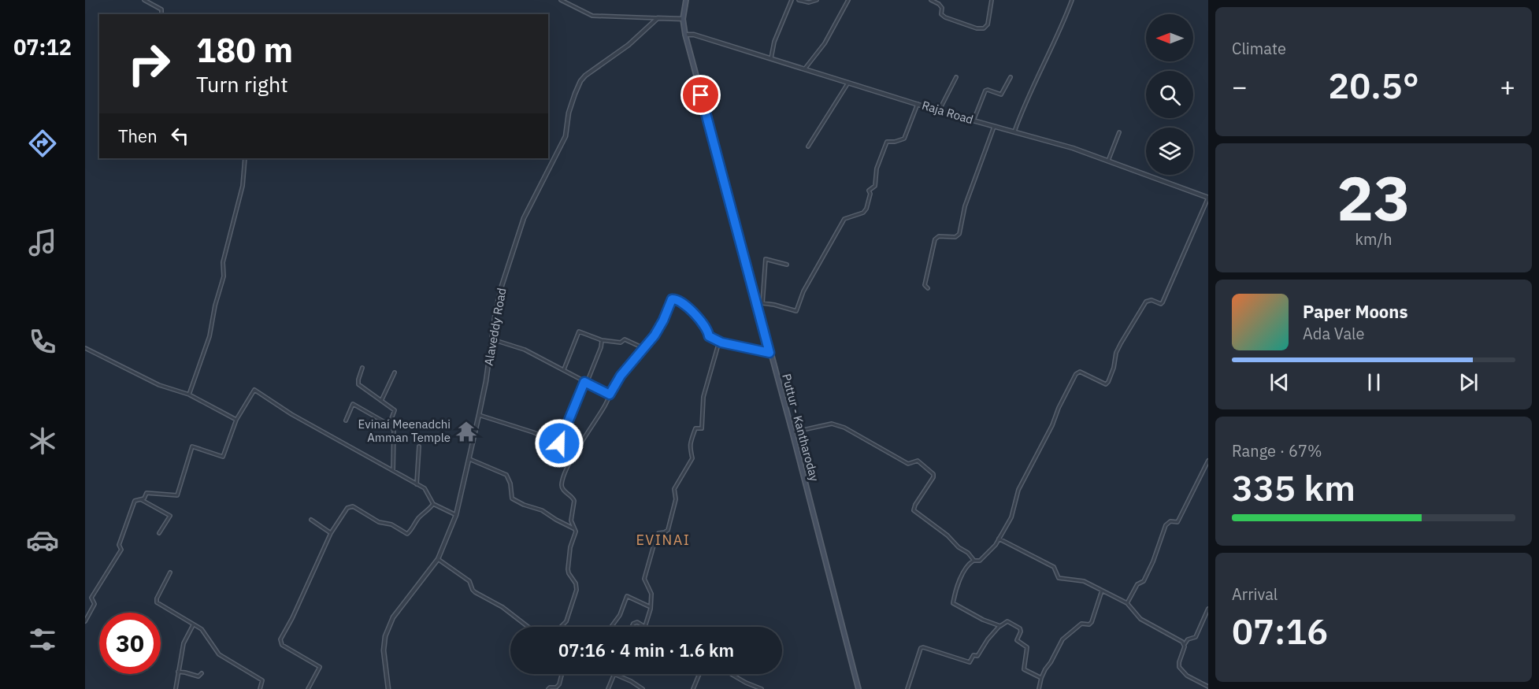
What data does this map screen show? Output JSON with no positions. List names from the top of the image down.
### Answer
{
  "streets": {
    "main road": ["Puttur - Kantharoday"],
    "street": ["Raja Road", "Alaveddy Road"]
  },
  "crossings": [
    ["Raja Road", "Puttur - Kantharoday"]
  ],
  "districts": ["EVINAI"],
  "places": {
    "temple": ["Evinai Meenadchi Amman Temple"]
  },
  "north": "left",
  "page": {
    "tabs": "07:12",
    "tile": [
      "Climate",
      ["23", "km/h"],
      ["Range · 67%", "335 km"],
      ["Arrival", "07:16"]
    ],
    "turn": ["180 m", "Turn right"],
    "heat": ["−", "20.5°", "+"],
    "then": "Then",
    "song": ["Paper Moons", "Ada Vale"],
    "limit": "30",
    "trip": "07:16 · 4 min · 1.6 km"
  }
}
